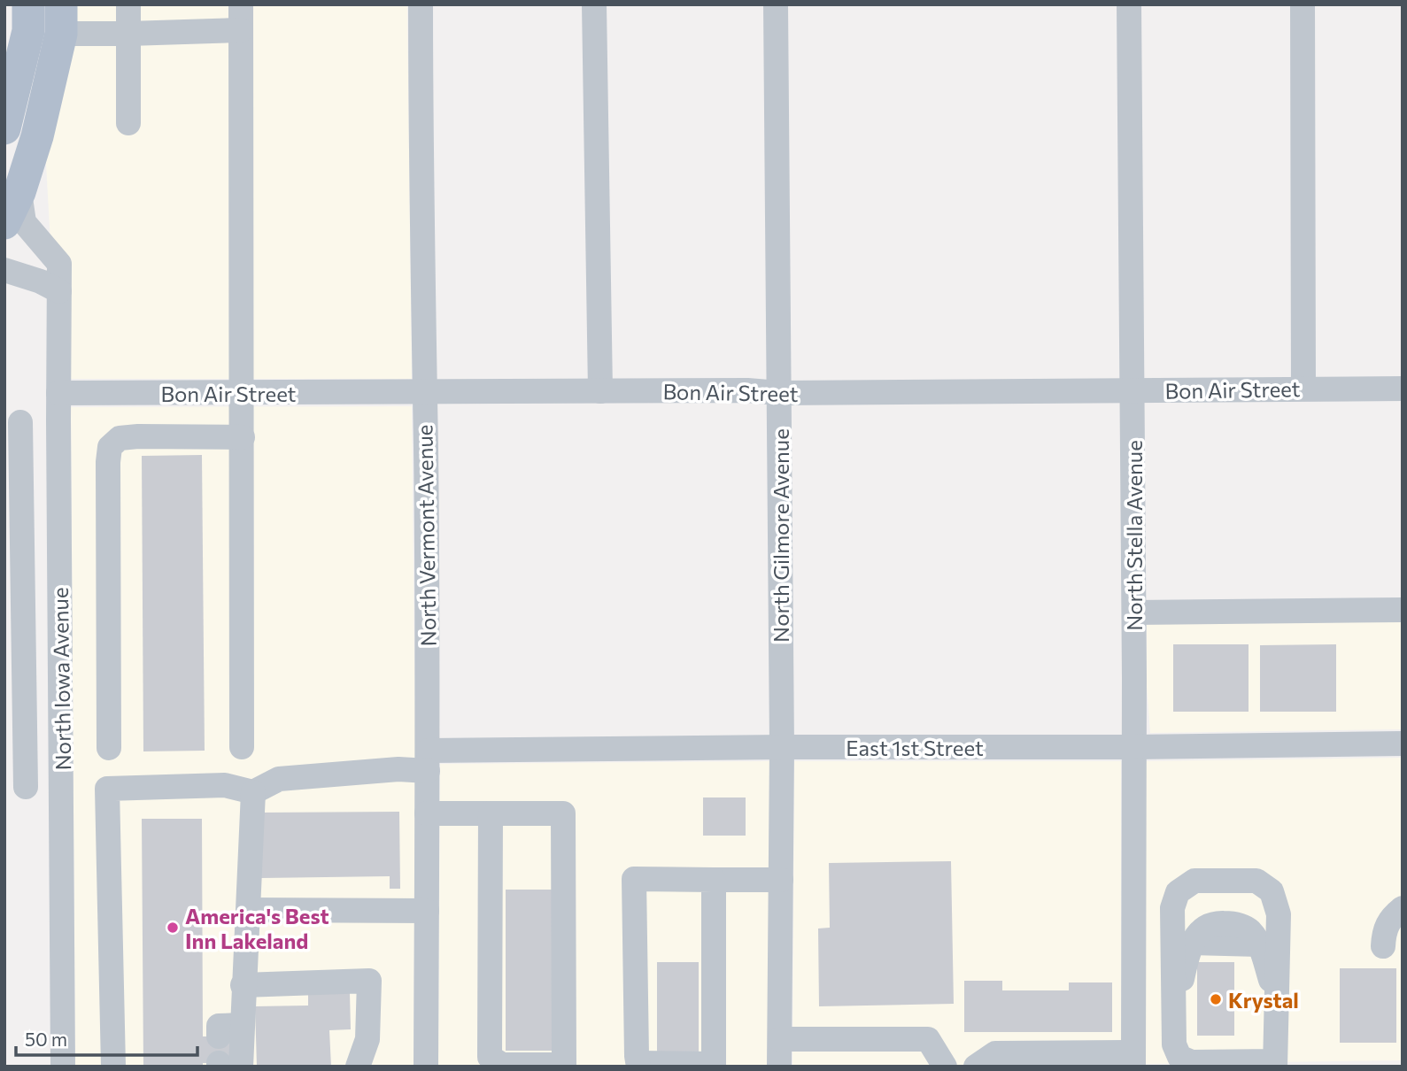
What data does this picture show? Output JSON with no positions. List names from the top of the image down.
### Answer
{
  "streets": {
    "street": [
      "Bon Air Street",
      "North Vermont Avenue",
      "North Gilmore Avenue",
      "North Stella Avenue",
      "North Iowa Avenue",
      "East 1st Street"
    ]
  },
  "crossings": [
    ["Bon Air Street", "North Vermont Avenue"],
    ["Bon Air Street", "North Gilmore Avenue"],
    ["Bon Air Street", "North Stella Avenue"],
    ["Bon Air Street", "North Iowa Avenue"],
    ["North Vermont Avenue", "East 1st Street"],
    ["North Gilmore Avenue", "East 1st Street"],
    ["North Stella Avenue", "East 1st Street"]
  ],
  "places": ["America's Best Inn Lakeland", "Krystal"],
  "scale_bar": "50 m"
}
